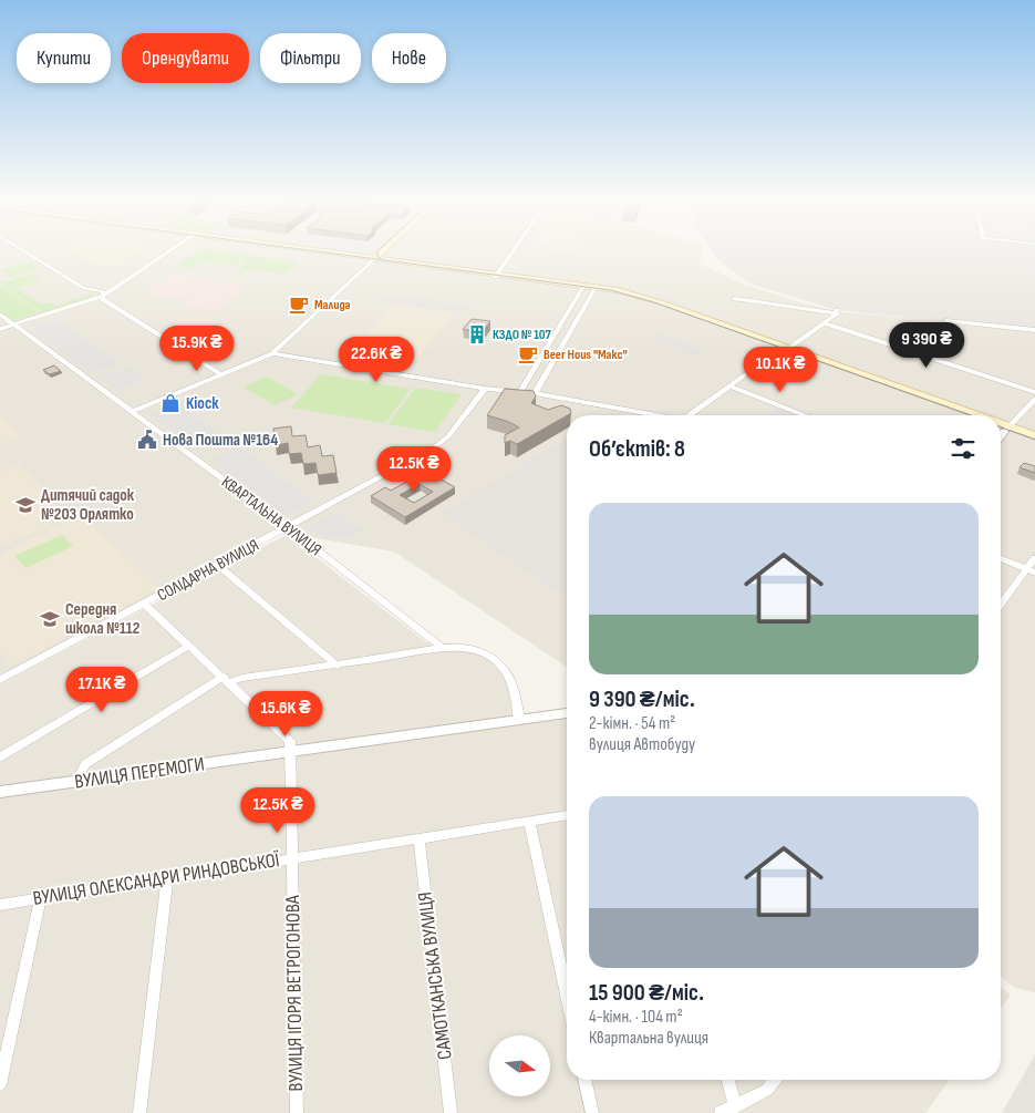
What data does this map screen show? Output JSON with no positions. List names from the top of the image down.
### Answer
{
  "streets": {
    "street": [
      "КВАРТАЛЬНА ВУЛИЦЯ",
      "СОЛІДАРНА ВУЛИЦЯ",
      "ВУЛИЦЯ ПЕРЕМОГИ",
      "ВУЛИЦЯ ОЛЕКСАНДРИ РИНДОВСЬКОЇ",
      "САМОТКАНСЬКА ВУЛИЦЯ",
      "ВУЛИЦЯ ІГОРЯ ВЕТРОГОНОВА"
    ]
  },
  "crossings": [
    ["КВАРТАЛЬНА ВУЛИЦЯ", "СОЛІДАРНА ВУЛИЦЯ"],
    ["ВУЛИЦЯ ПЕРЕМОГИ", "ВУЛИЦЯ ІГОРЯ ВЕТРОГОНОВА"],
    ["ВУЛИЦЯ ОЛЕКСАНДРИ РИНДОВСЬКОЇ", "САМОТКАНСЬКА ВУЛИЦЯ"],
    ["ВУЛИЦЯ ОЛЕКСАНДРИ РИНДОВСЬКОЇ", "ВУЛИЦЯ ІГОРЯ ВЕТРОГОНОВА"]
  ],
  "places": {
    "cafe": ["Малида", "Beer Hous \"Макс\""],
    "building": ["КЗДО № 107"],
    "shop": ["Кіоск"],
    "public building": ["Нова Пошта №164"],
    "school or university": ["Дитячий садок №203 Орлятко", "Середня школа №112"]
  },
  "north": "right",
  "page": {
    "chip": [
      "Купити",
      "Орендувати",
      "Фільтри",
      "Нове"
    ],
    "price": [
      "9 390 ₴",
      "15.9K ₴",
      "22.6K ₴",
      "10.1K ₴",
      "12.5K ₴",
      "17.1K ₴",
      "15.6K ₴",
      "12.5K ₴"
    ],
    "heading": "Об’єктів: 8",
    "list": [
      {
        "name": "9 390 ₴/міс.",
        "note": "2-кімн. · 54 m² · вулиця Автобуду"
      },
      {
        "name": "15 900 ₴/міс.",
        "note": "4-кімн. · 104 m² · Квартальна вулиця"
      }
    ]
  }
}
